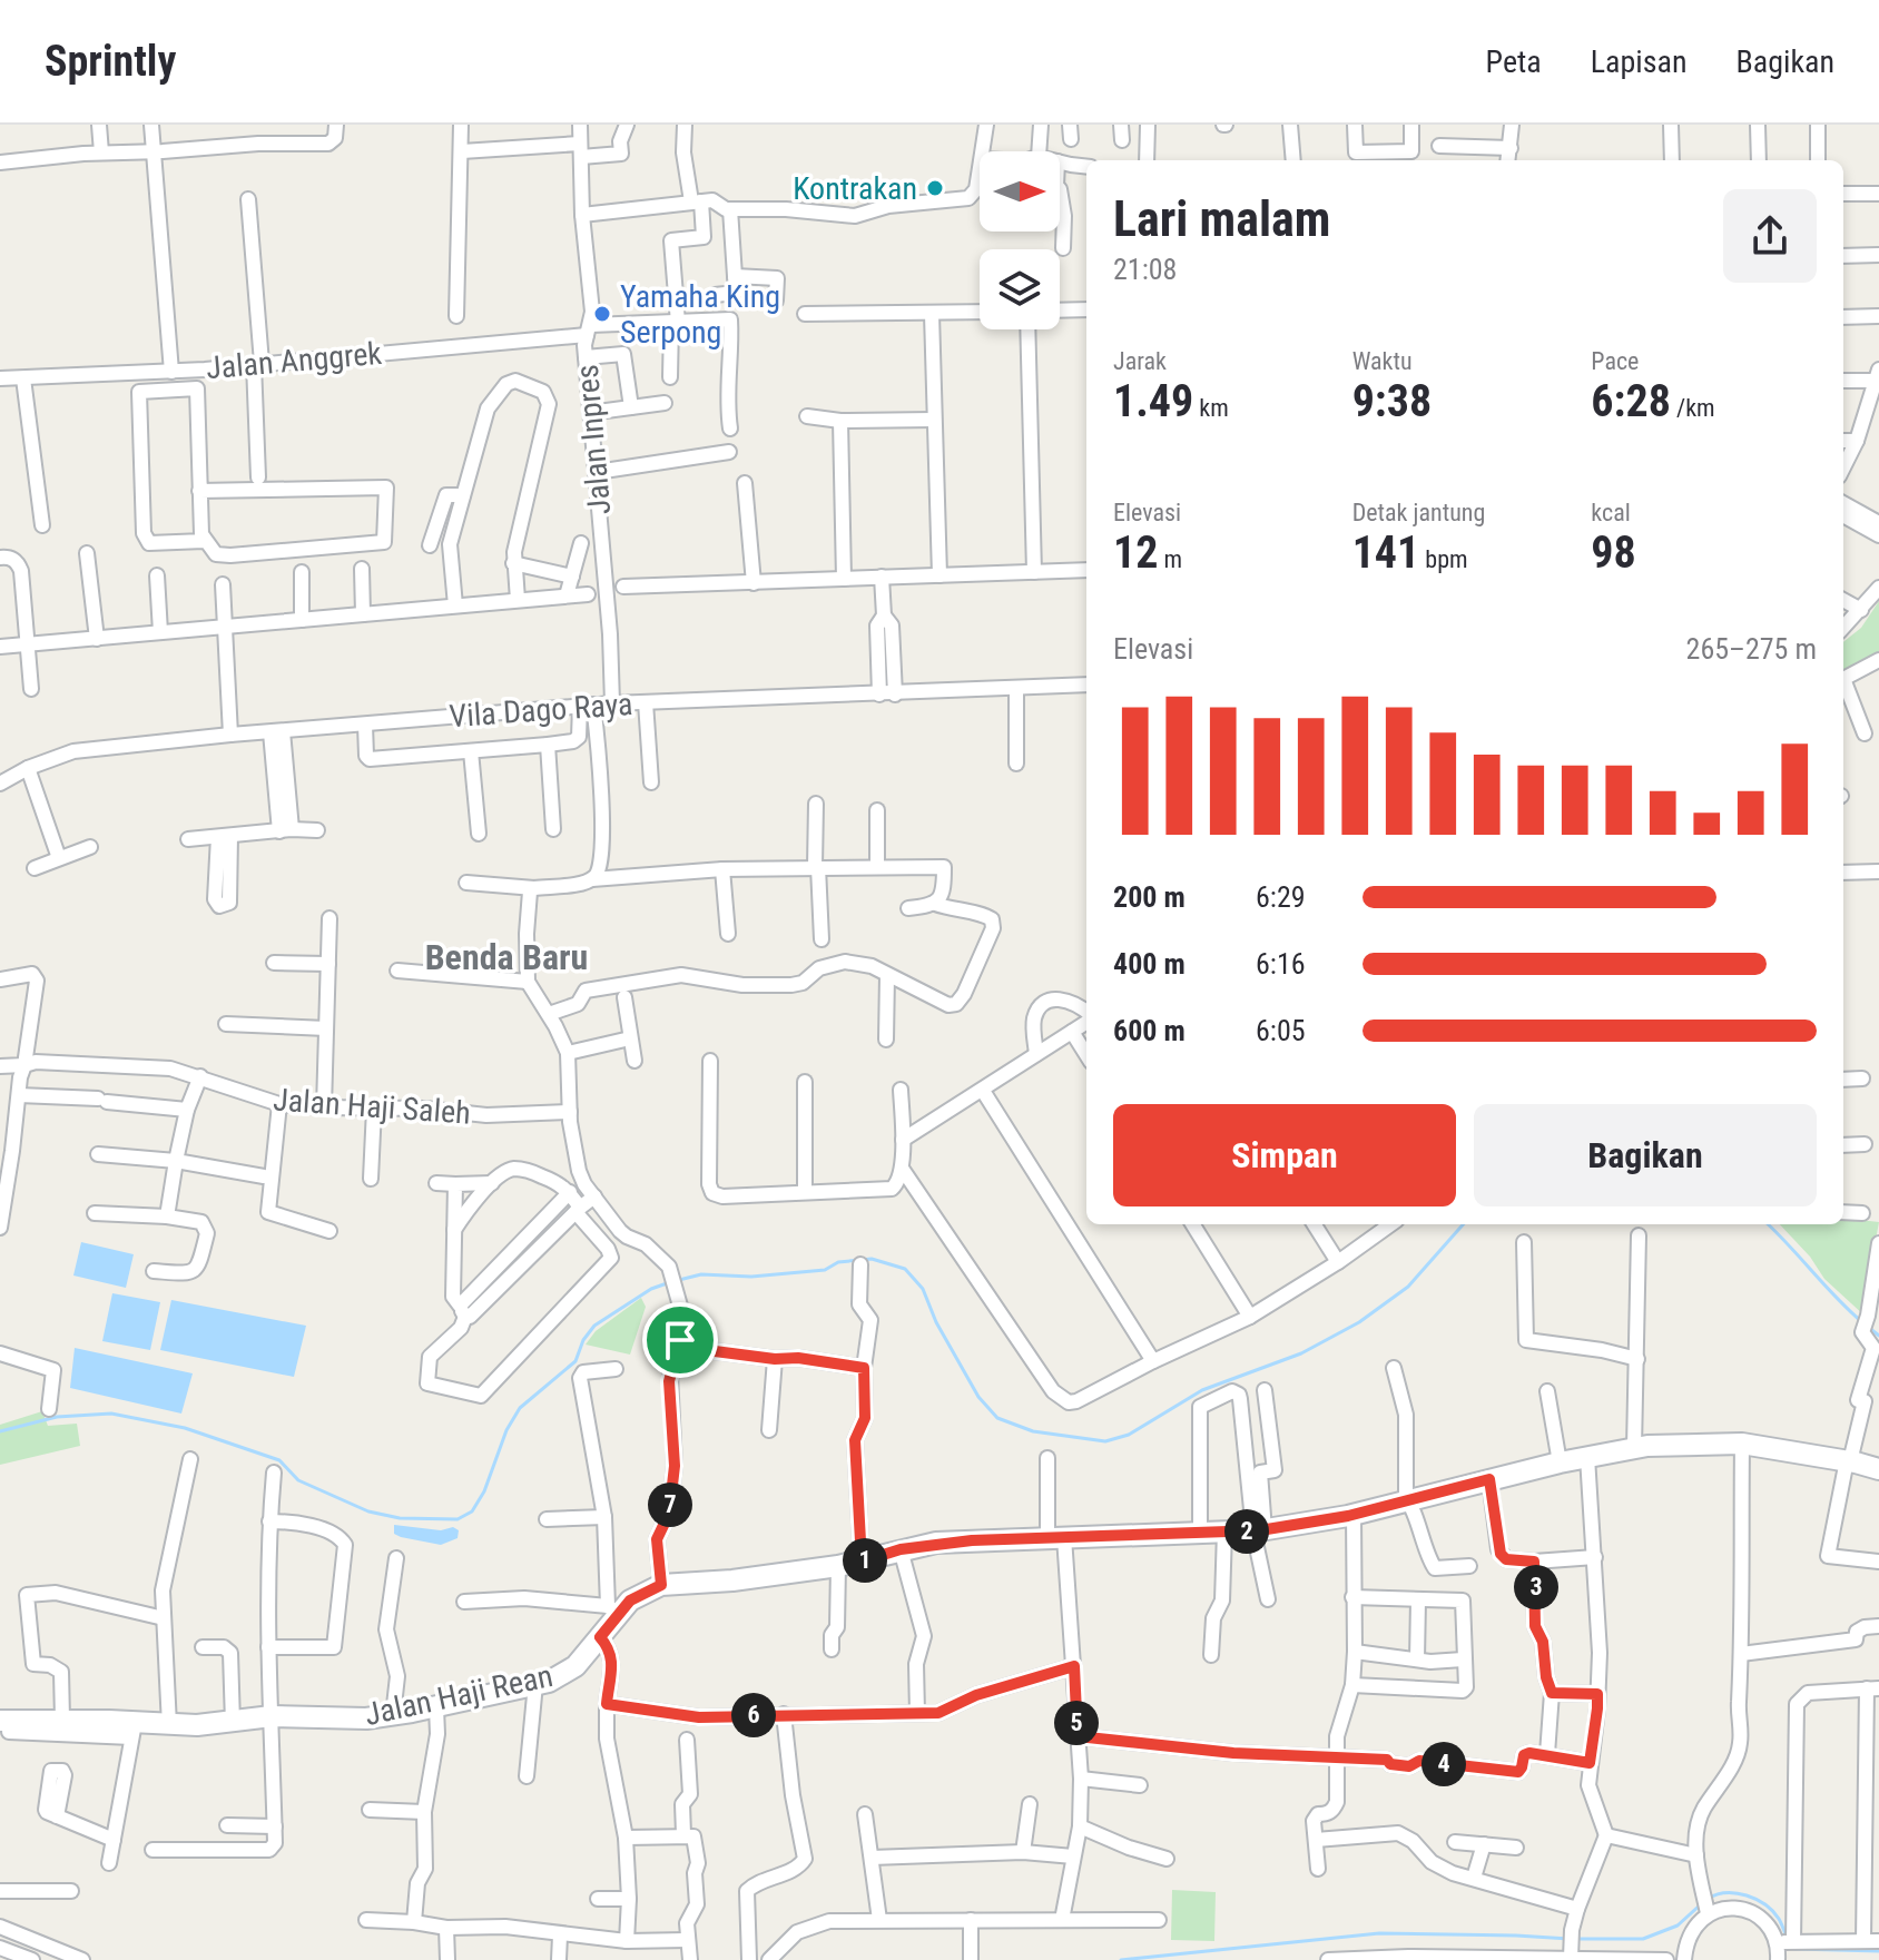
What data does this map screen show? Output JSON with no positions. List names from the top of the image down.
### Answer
{
  "streets": {
    "street": [
      "Jalan Anggrek",
      "Jalan Inpres",
      "Vila Dago Raya",
      "Jalan Haji Saleh",
      "Jalan Haji Rean"
    ]
  },
  "crossings": [
    ["Jalan Anggrek", "Jalan Inpres"],
    ["Jalan Inpres", "Vila Dago Raya"]
  ],
  "districts": ["Benda Baru"],
  "places": ["Kontrakan", "Yamaha King Serpong"],
  "north": "right",
  "page": {
    "header": "Sprintly",
    "nav": ["Peta", "Lapisan", "Bagikan"],
    "heading": ["Lari malam", "21:08"],
    "stats": [
      ["Jarak", "1.49 km"],
      ["Waktu", "9:38"],
      ["Pace", "6:28 /km"],
      ["Elevasi", "12 m"],
      ["Detak jantung", "141 bpm"],
      ["kcal", "98"]
    ],
    "chart": ["Elevasi", "265–275 m"],
    "list": [
      {
        "name": "200 m",
        "note": "6:29"
      },
      {
        "name": "400 m",
        "note": "6:16"
      },
      {
        "name": "600 m",
        "note": "6:05"
      }
    ],
    "buttons": ["Simpan", "Bagikan"],
    "pins": [
      "7",
      "2",
      "1",
      "3",
      "6",
      "5",
      "4"
    ]
  }
}
